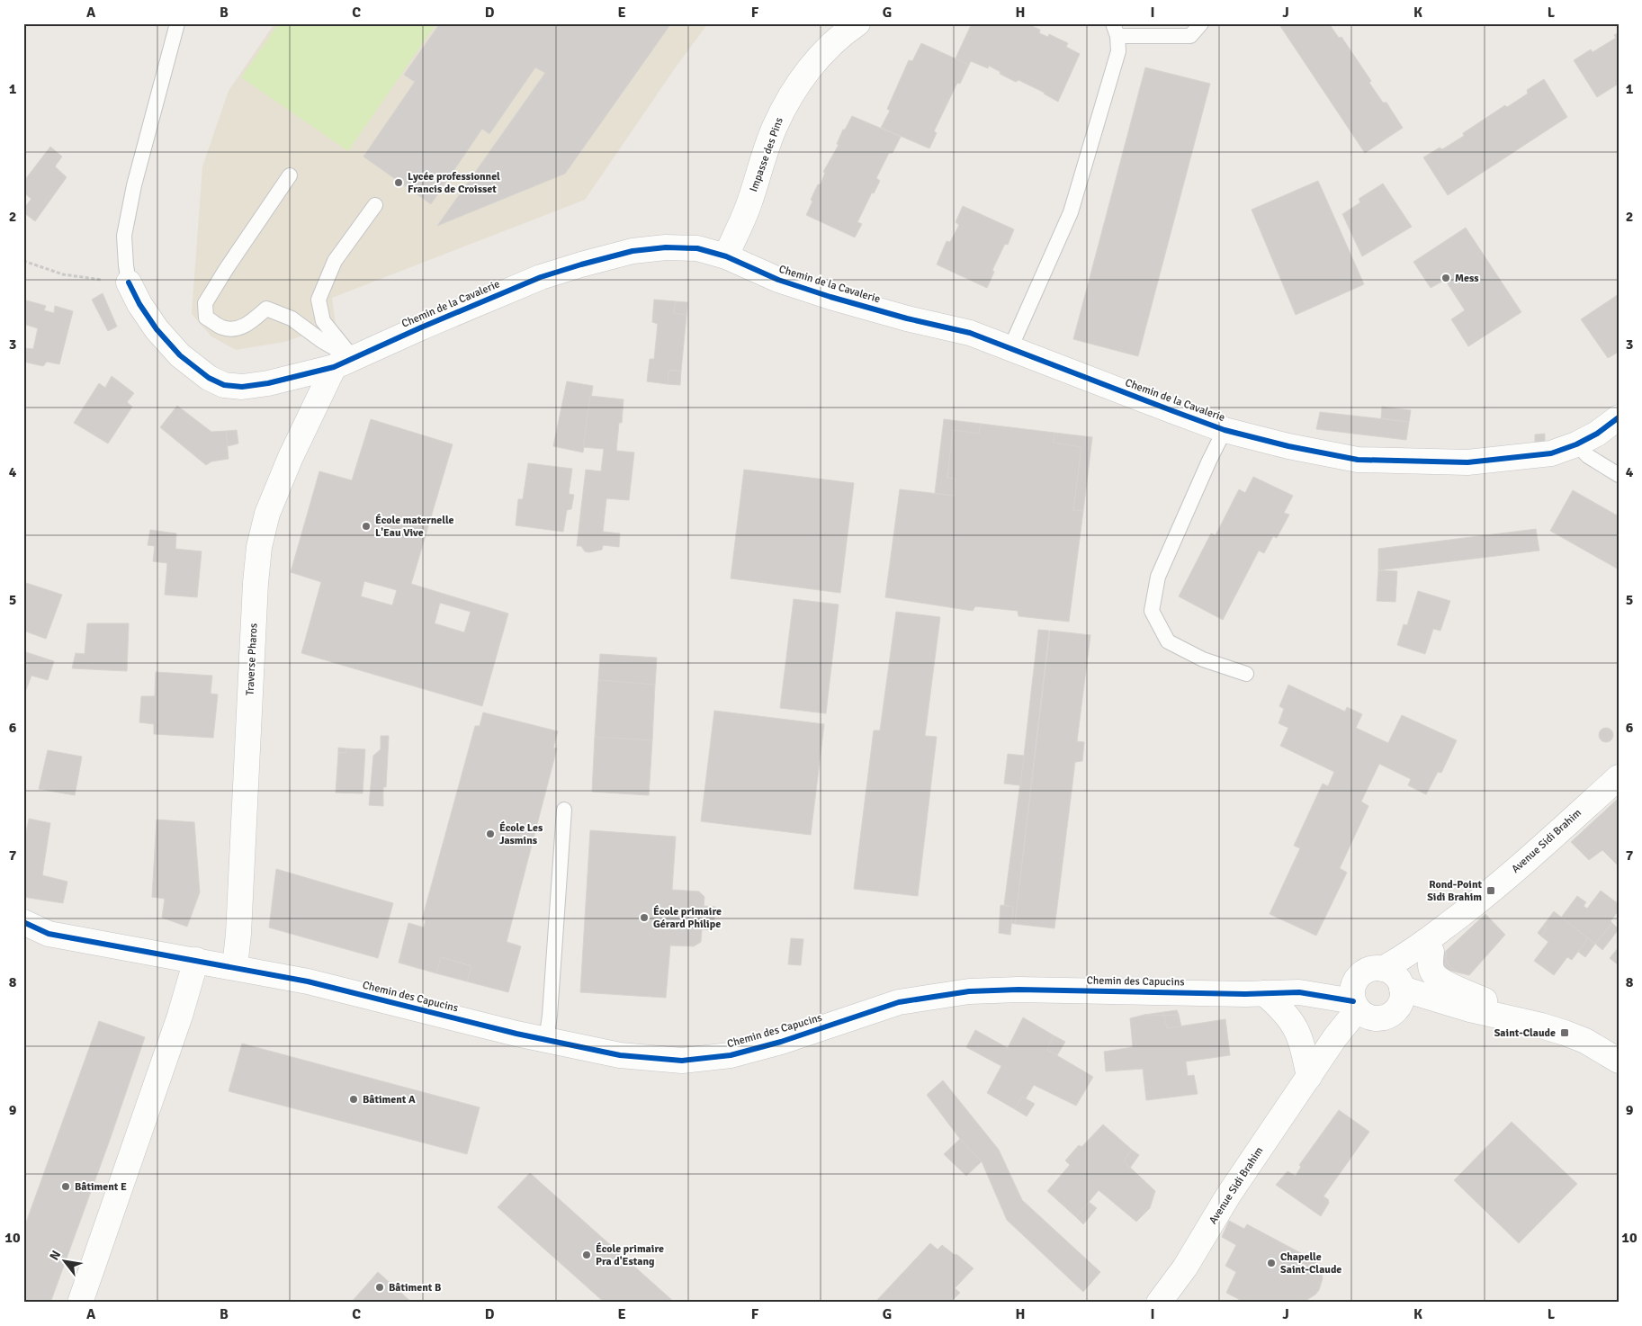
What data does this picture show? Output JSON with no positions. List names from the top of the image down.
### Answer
{
  "streets": {
    "street": [
      "Impasse des Pins",
      "Chemin de la Cavalerie",
      "Traverse Pharos",
      "Avenue Sidi Brahim",
      "Chemin des Capucins"
    ]
  },
  "crossings": [
    ["Impasse des Pins", "Chemin de la Cavalerie"],
    ["Chemin de la Cavalerie", "Traverse Pharos"],
    ["Traverse Pharos", "Chemin des Capucins"],
    ["Avenue Sidi Brahim", "Chemin des Capucins"]
  ],
  "places": {
    "other": [
      "Lycée professionnel Francis de Croisset",
      "Mess",
      "École maternelle L'Eau Vive",
      "École Les Jasmins",
      "École primaire Gérard Philipe",
      "Bâtiment A",
      "Bâtiment E",
      "École primaire Pra d'Estang",
      "Chapelle Saint-Claude",
      "Bâtiment B"
    ],
    "transit": ["Rond-Point Sidi Brahim", "Saint-Claude"]
  },
  "north": "top left",
  "grid": {
    "columns": [
      "A",
      "B",
      "C",
      "D",
      "E",
      "F",
      "G",
      "H",
      "I",
      "J",
      "K",
      "L"
    ],
    "rows": [
      "1",
      "2",
      "3",
      "4",
      "5",
      "6",
      "7",
      "8",
      "9",
      "10"
    ]
  }
}
